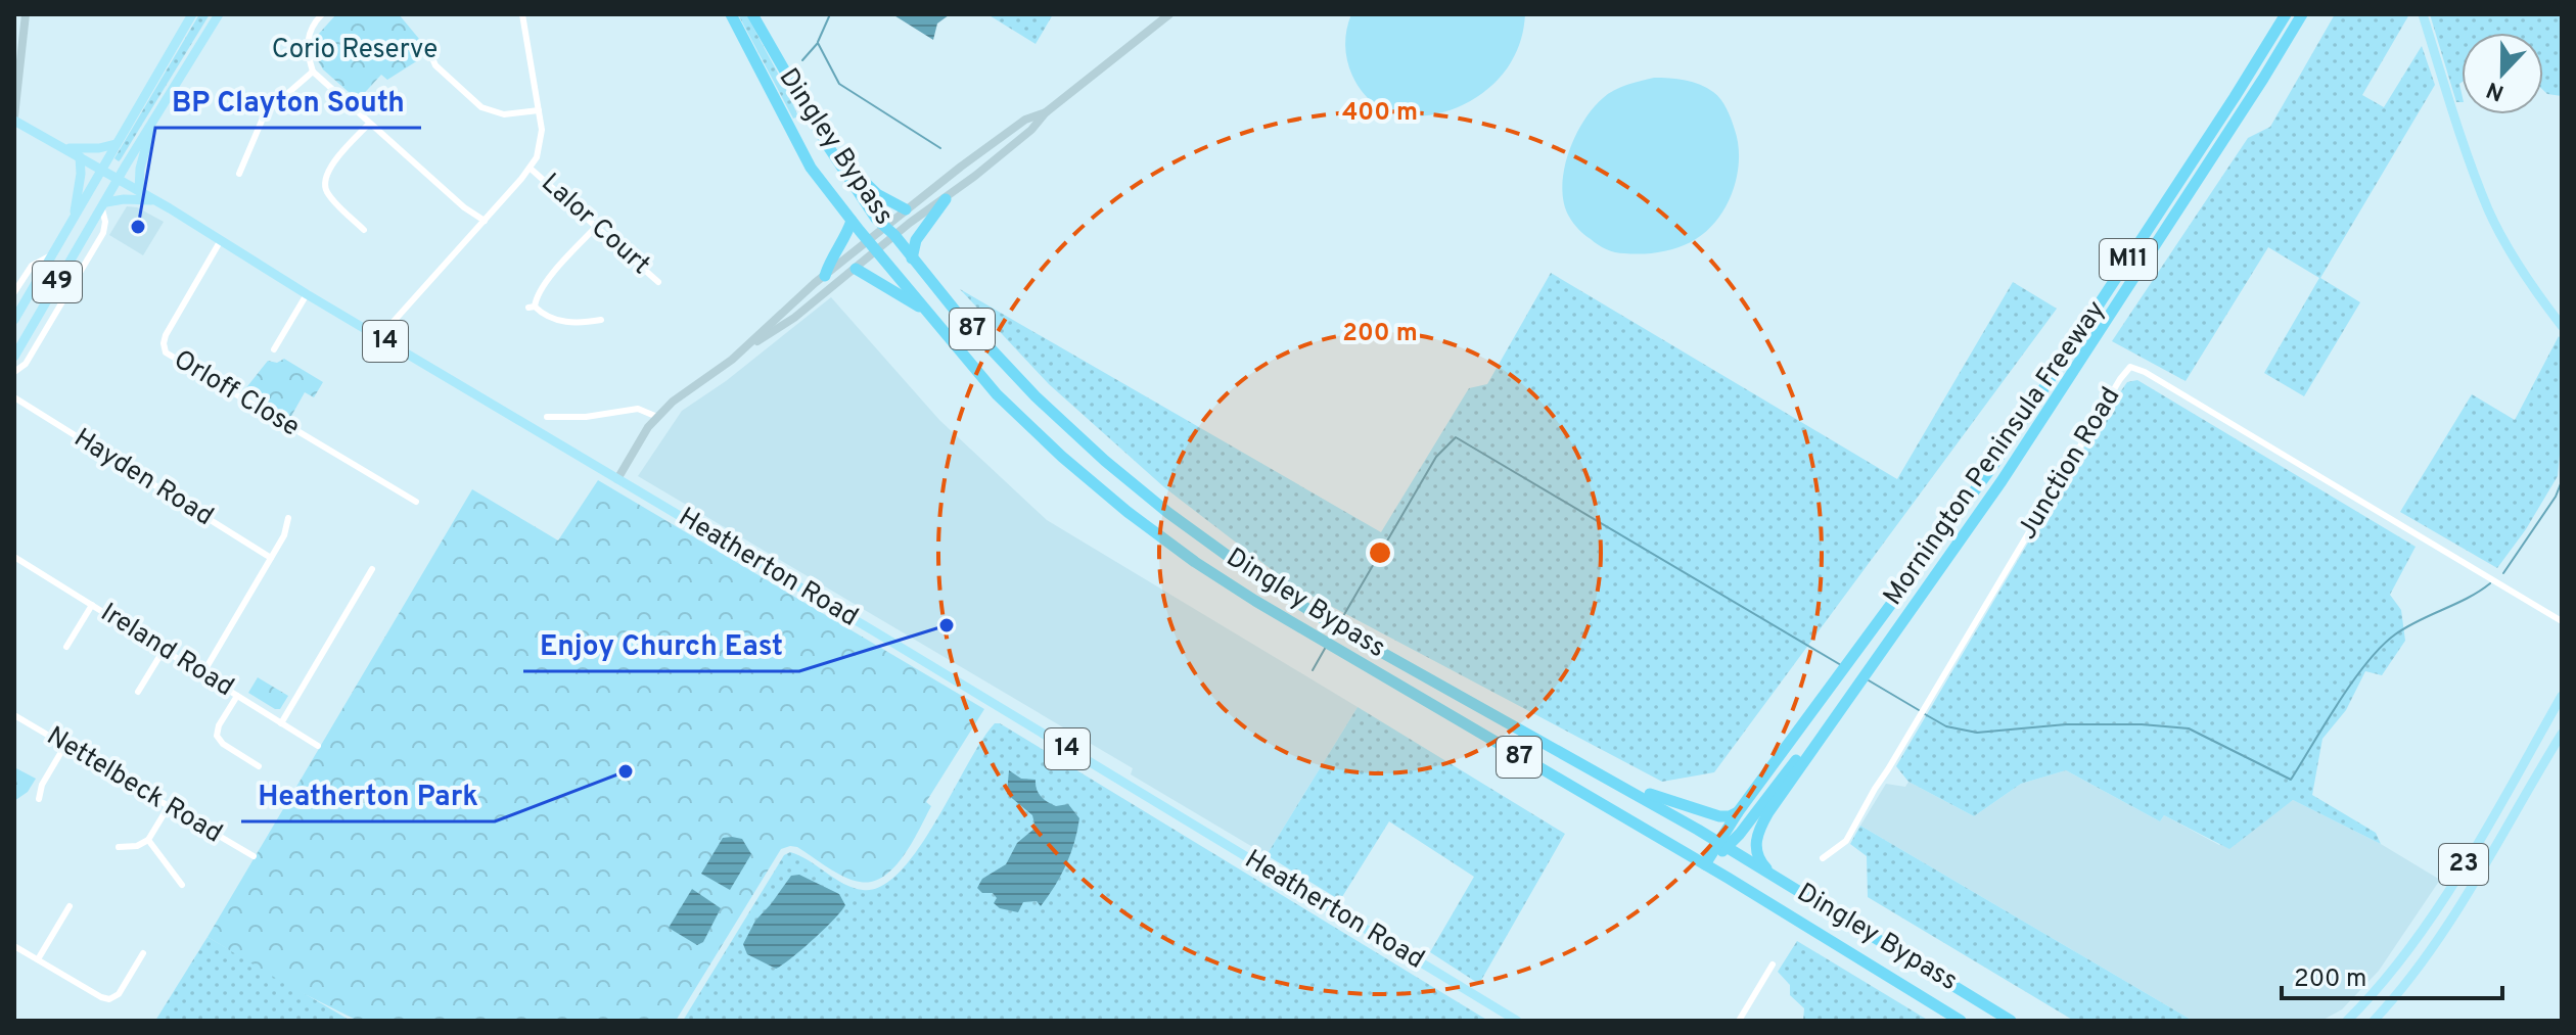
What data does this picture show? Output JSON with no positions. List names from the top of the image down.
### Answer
{
  "streets": {
    "highway": [
      "Dingley Bypass",
      "M11",
      "87",
      "Mornington Peninsula Freeway"
    ],
    "main road": [
      "49",
      "14",
      "Heatherton Road",
      "23"
    ],
    "street": [
      "Lalor Court",
      "Orloff Close",
      "Junction Road",
      "Hayden Road",
      "Ireland Road",
      "Nettelbeck Road"
    ]
  },
  "crossings": [
    ["Dingley Bypass", "M11"],
    ["Dingley Bypass", "Mornington Peninsula Freeway"],
    ["M11", "Mornington Peninsula Freeway"],
    ["49", "Heatherton Road"],
    ["Orloff Close", "Heatherton Road"]
  ],
  "parks": ["Corio Reserve"],
  "places": ["BP Clayton South", "Enjoy Church East", "Heatherton Park"],
  "scale_bar": "200 m",
  "north": "bottom",
  "rings": ["400 m", "200 m"]
}
